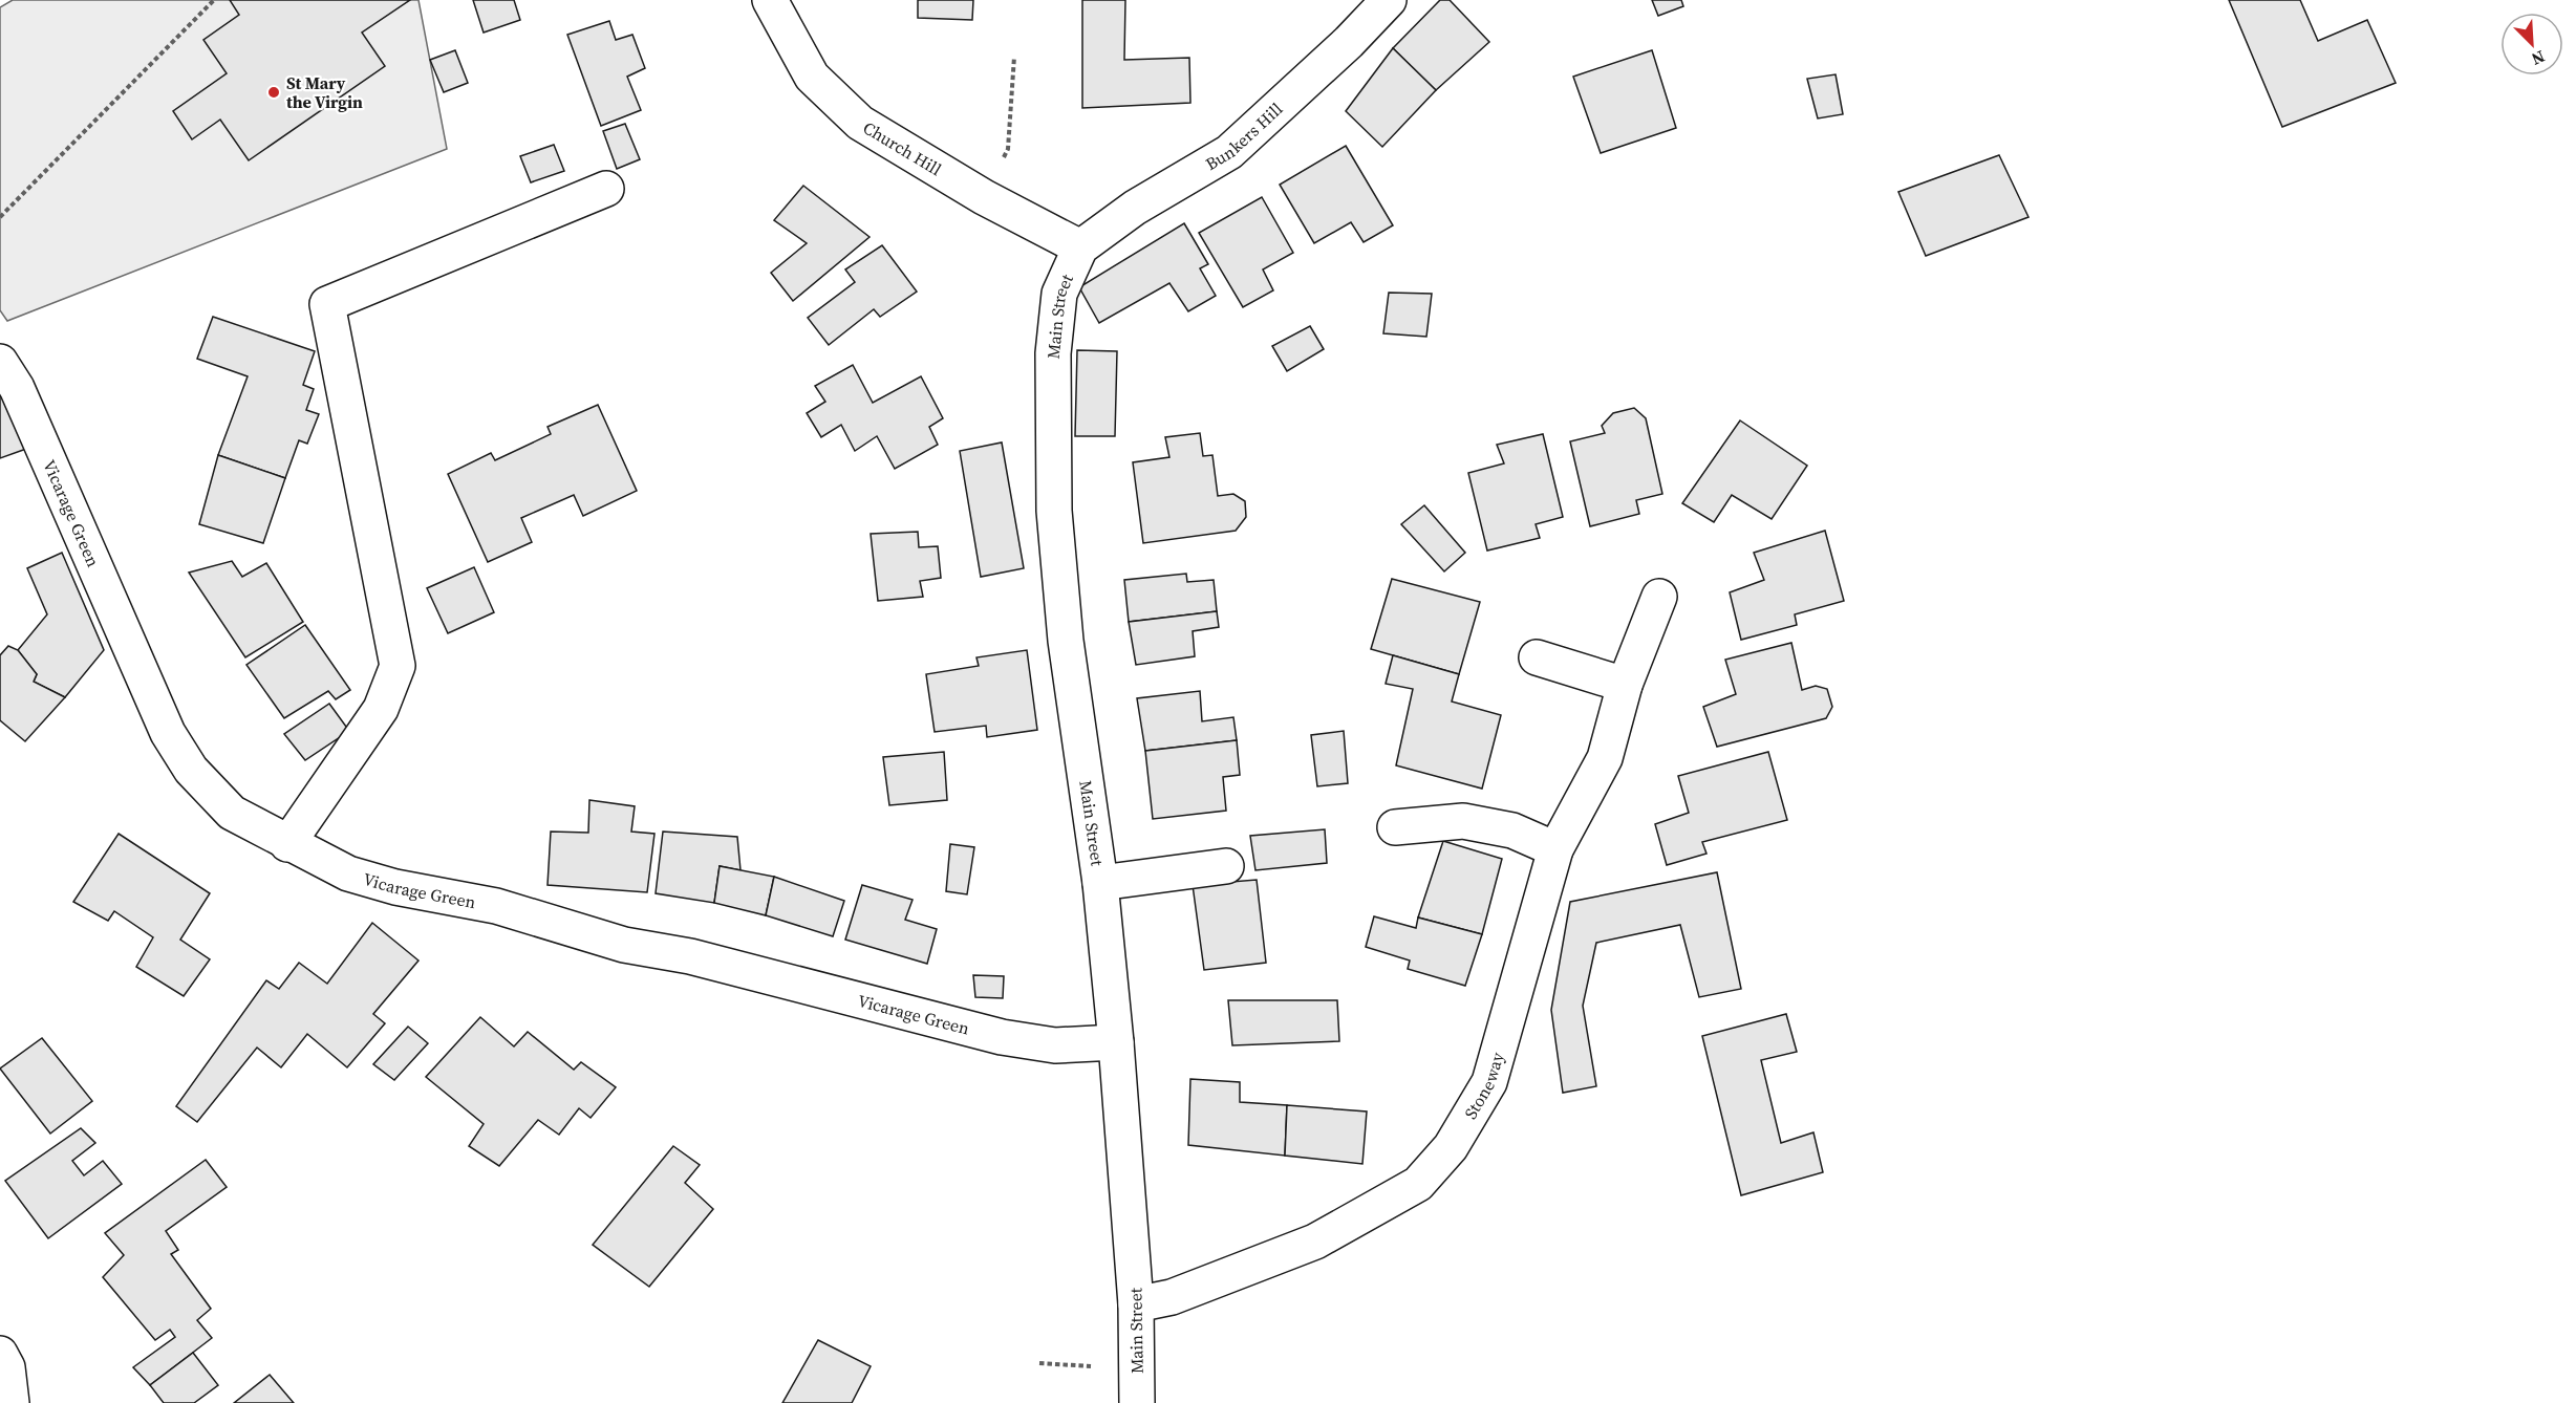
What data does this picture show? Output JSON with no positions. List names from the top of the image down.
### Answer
{
  "streets": {
    "street": [
      "Bunkers Hill",
      "Church Hill",
      "Main Street",
      "Vicarage Green",
      "Stoneway"
    ]
  },
  "crossings": [
    ["Bunkers Hill", "Church Hill"],
    ["Bunkers Hill", "Main Street"],
    ["Church Hill", "Main Street"],
    ["Main Street", "Vicarage Green"],
    ["Main Street", "Stoneway"]
  ],
  "places": ["St Mary the Virgin"],
  "north": "bottom right"
}
